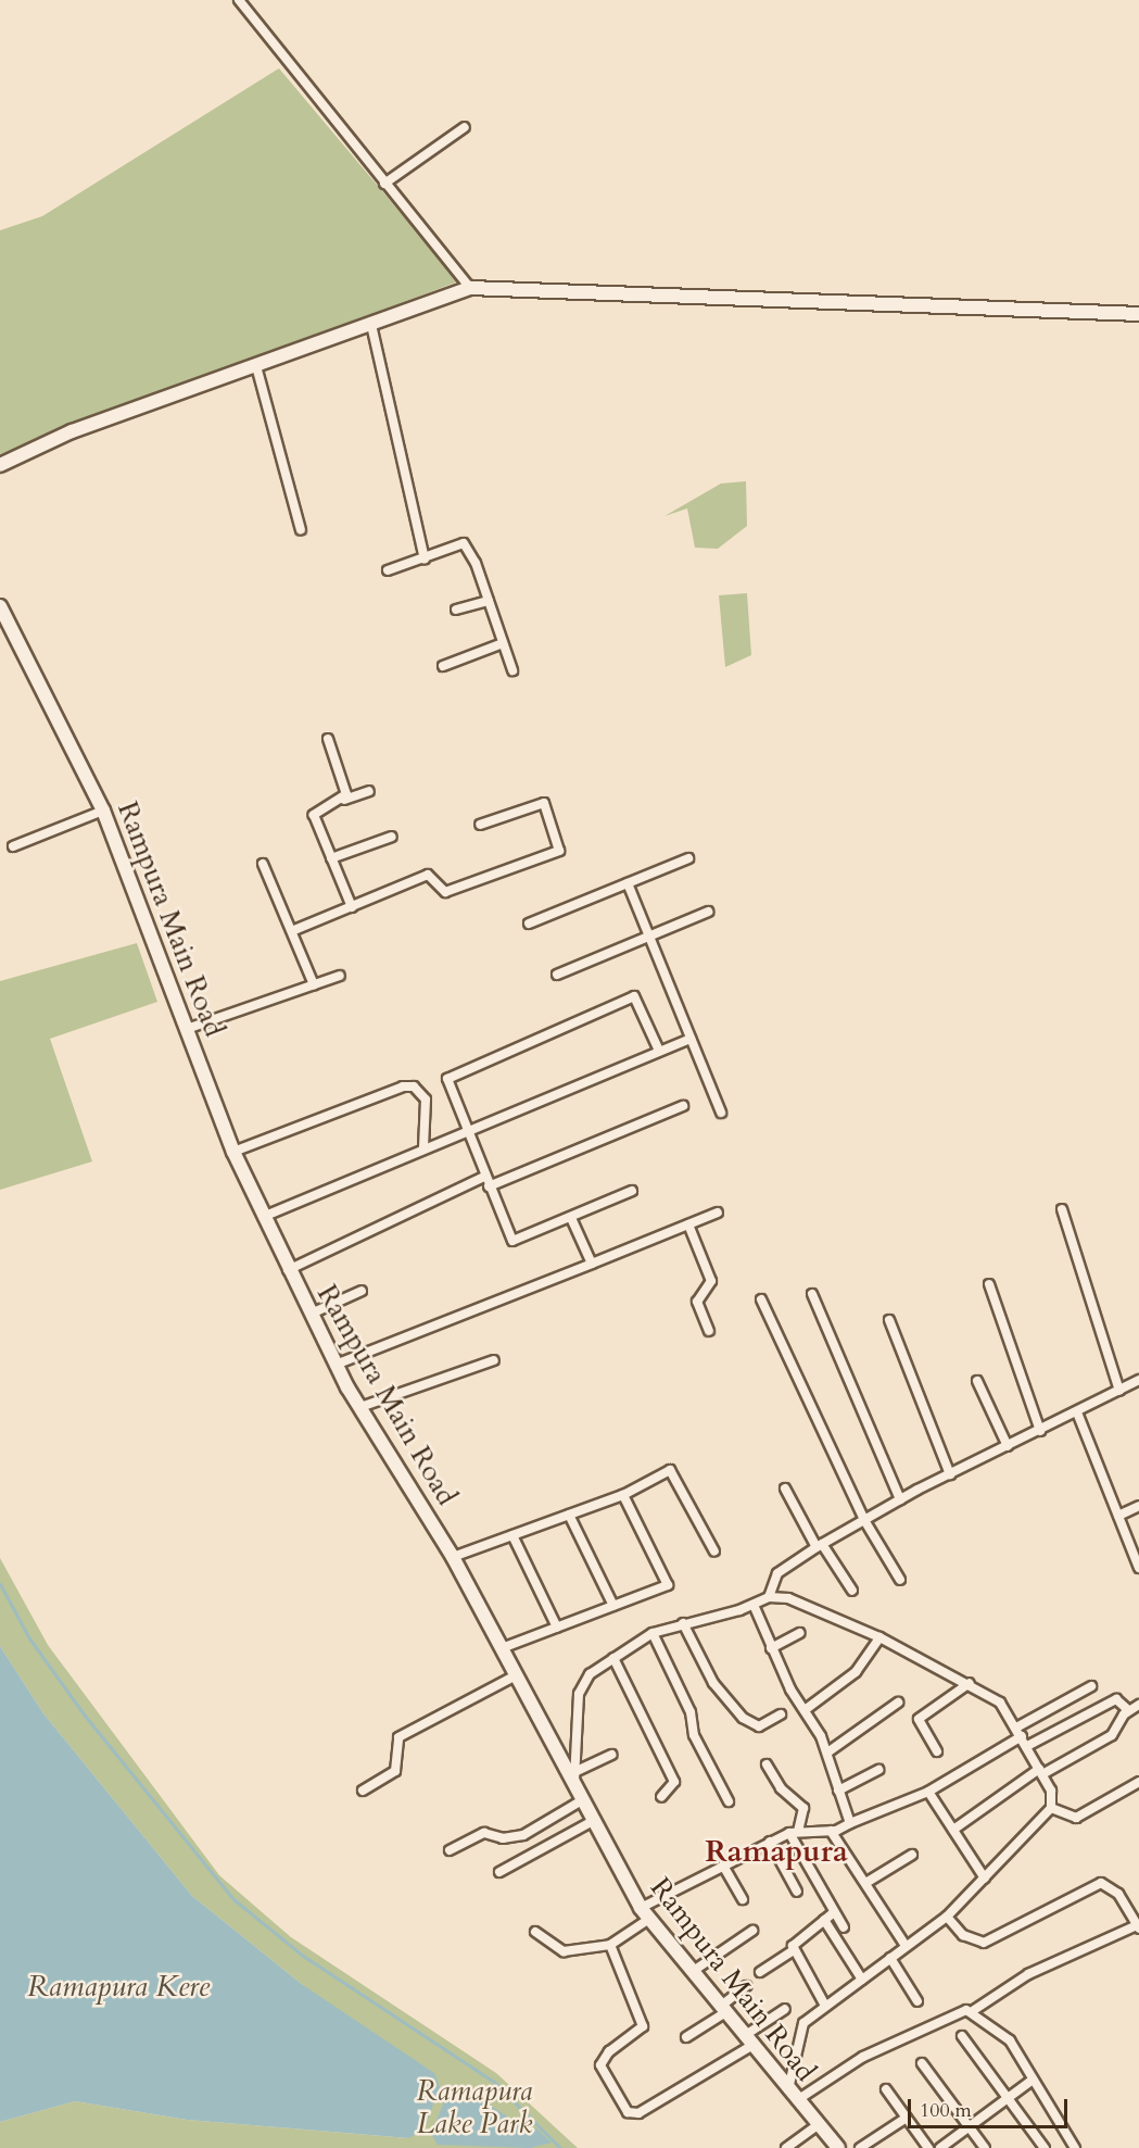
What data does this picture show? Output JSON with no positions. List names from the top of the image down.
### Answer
{
  "streets": {
    "main road": ["Rampura Main Road"]
  },
  "districts": ["Ramapura"],
  "water": ["Ramapura Kere"],
  "parks": ["Ramapura Lake Park"],
  "scale_bar": "100 m"
}
